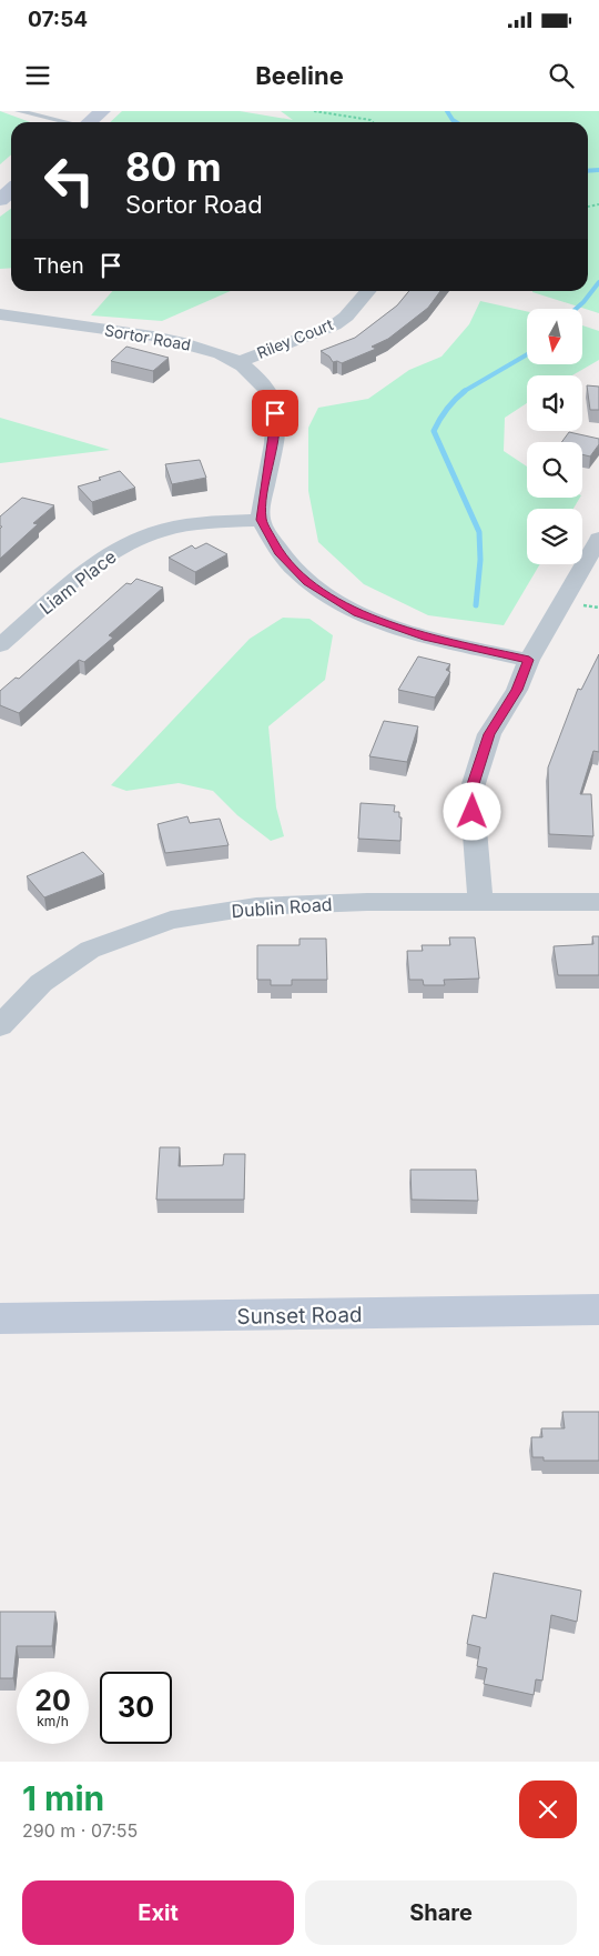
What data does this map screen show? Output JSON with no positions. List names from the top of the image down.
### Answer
{
  "streets": {
    "street": [
      "Sortor Road",
      "Riley Court",
      "Liam Place",
      "Dublin Road",
      "Sunset Road"
    ]
  },
  "crossings": [
    ["Sortor Road", "Riley Court"],
    ["Sortor Road", "Liam Place"]
  ],
  "north": "bottom",
  "page": {
    "status": "07:54",
    "header": "Beeline",
    "turn": ["80 m", "Sortor Road"],
    "then": "Then",
    "speed": "20 km/h",
    "limit": "30",
    "heading": ["1 min", "290 m · 07:55"],
    "buttons": ["Exit", "Share"]
  }
}
